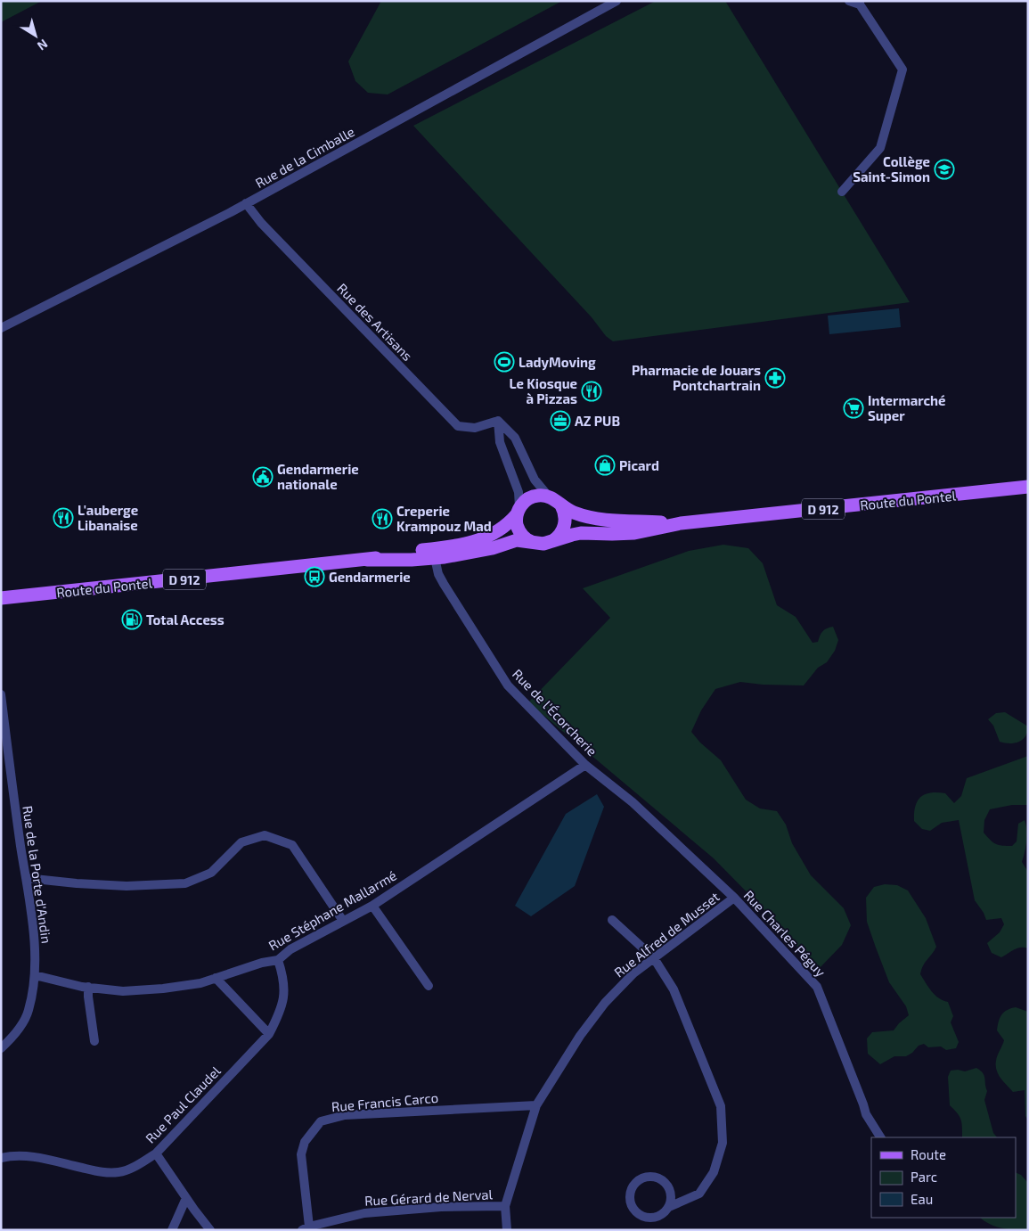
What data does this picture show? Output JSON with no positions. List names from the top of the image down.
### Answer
{
  "streets": {
    "main road": ["Route du Pontel", "D 912"],
    "street": [
      "Rue de la Cimballe",
      "Rue des Artisans",
      "Rue de l'Écorcherie",
      "Rue de la Porte d'Andin",
      "Rue Stéphane Mallarmé",
      "Rue Charles Péguy",
      "Rue Alfred de Musset",
      "Rue Francis Carco",
      "Rue Paul Claudel",
      "Rue Gérard de Nerval"
    ]
  },
  "crossings": [
    ["Rue de la Cimballe", "Rue des Artisans"],
    ["Route du Pontel", "Rue de l'Écorcherie"],
    ["Rue de l'Écorcherie", "Rue Stéphane Mallarmé"],
    ["Rue de l'Écorcherie", "Rue Charles Péguy"],
    ["Rue de la Porte d'Andin", "Rue Stéphane Mallarmé"],
    ["Rue Stéphane Mallarmé", "Rue Paul Claudel"],
    ["Rue Charles Péguy", "Rue Alfred de Musset"],
    ["Rue Alfred de Musset", "Rue Francis Carco"],
    ["Rue Alfred de Musset", "Rue Gérard de Nerval"],
    ["Rue Francis Carco", "Rue Gérard de Nerval"]
  ],
  "places": {
    "school or university": ["Collège Saint-Simon"],
    "sports": ["LadyMoving"],
    "pharmacy": ["Pharmacie de Jouars Pontchartrain"],
    "restaurant": ["Le Kiosque à Pizzas", "L'auberge Libanaise", "Creperie Krampouz Mad"],
    "supermarket": ["Intermarché Super"],
    "office": ["AZ PUB"],
    "shop": ["Picard"],
    "public building": ["Gendarmerie nationale"],
    "bus stop": ["Gendarmerie"],
    "fuel station": ["Total Access"]
  },
  "legend": ["Route", "Parc", "Eau"],
  "north": "bottom right"
}
